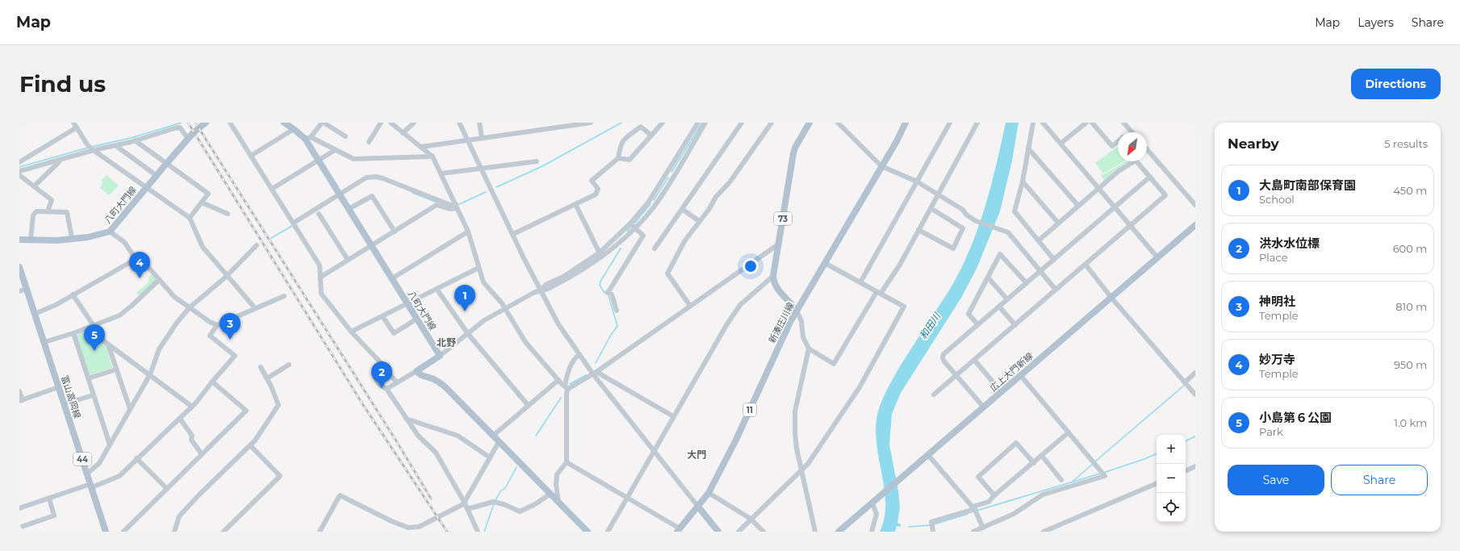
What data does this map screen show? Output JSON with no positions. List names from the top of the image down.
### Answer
{
  "streets": {
    "main road": [
      "八町大門線",
      "73",
      "新湊庄川線",
      "広上大門新線",
      "富山高岡線",
      "11",
      "44"
    ]
  },
  "crossings": [
    ["73", "新湊庄川線"]
  ],
  "districts": ["北野", "大門"],
  "water": ["和田川"],
  "north": "bottom left",
  "page": {
    "header": "Map",
    "nav": ["Map", "Layers", "Share"],
    "buttons": [
      "Directions",
      ["Save", "Share"]
    ],
    "title": "Find us",
    "heading": ["Nearby", "5 results"],
    "list": [
      {
        "mark": "1",
        "name": "大島町南部保育園",
        "note": "School",
        "value": "450 m"
      },
      {
        "mark": "2",
        "name": "洪水水位標",
        "note": "Place",
        "value": "600 m"
      },
      {
        "mark": "3",
        "name": "神明社",
        "note": "Temple",
        "value": "810 m"
      },
      {
        "mark": "4",
        "name": "妙万寺",
        "note": "Temple",
        "value": "950 m"
      },
      {
        "mark": "5",
        "name": "小島第６公園",
        "note": "Park",
        "value": "1.0 km"
      }
    ],
    "pins": [
      "4",
      "1",
      "3",
      "5",
      "2"
    ],
    "map_buttons": ["+", "−"]
  }
}
